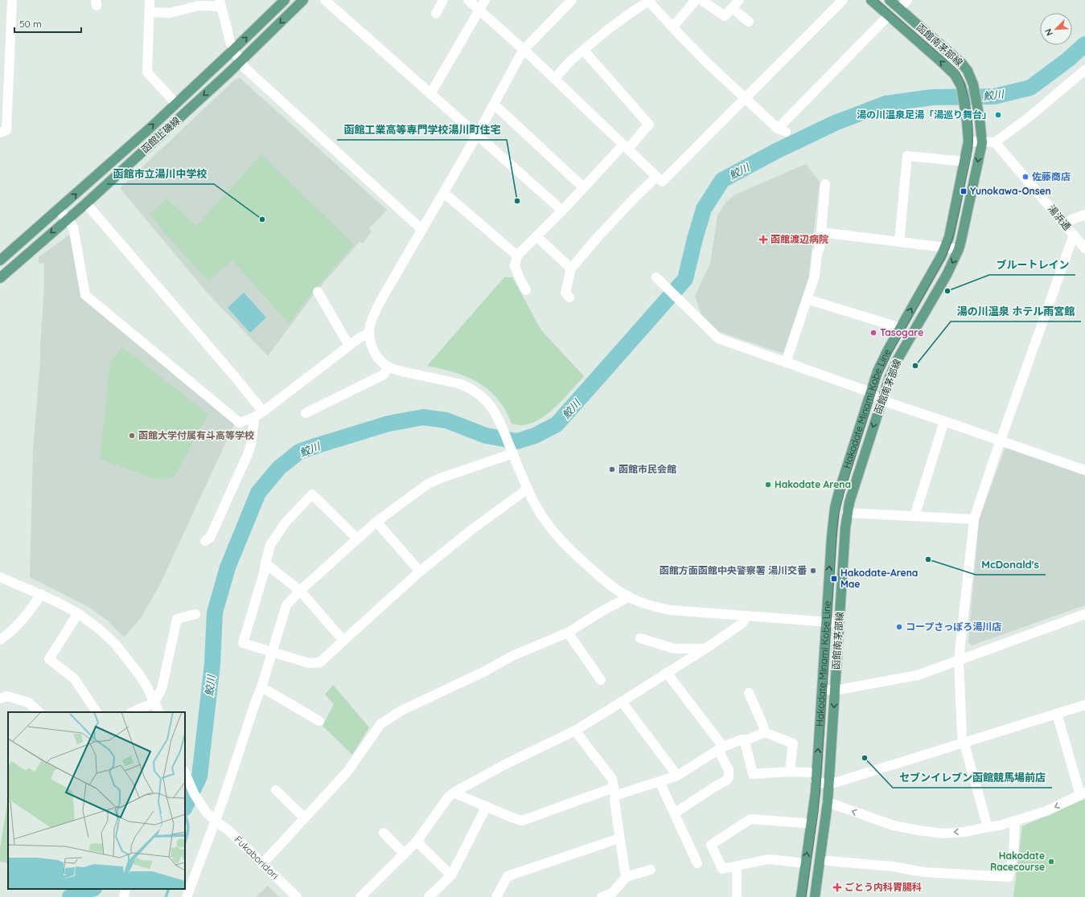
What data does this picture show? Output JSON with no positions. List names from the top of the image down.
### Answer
{
  "streets": {
    "main road": ["函館南茅部線", "函館上磯線", "Hakodate Minami Kobe Line"],
    "street": ["湯浜通", "Fukaboridori"]
  },
  "crossings": [
    ["函館南茅部線", "Hakodate Minami Kobe Line"]
  ],
  "one_way": ["Hakodate Minami Kobe Line"],
  "water": ["鮫川"],
  "places": {
    "other": [
      "湯の川温泉足湯「湯巡り舞台」",
      "佐藤商店",
      "函館工業高等専門学校湯川町住宅",
      "函館市立湯川中学校",
      "ブルートレイン",
      "Tasogare",
      "湯の川温泉 ホテル雨宮館",
      "函館大学付属有斗高等学校",
      "函館市民会館",
      "Hakodate Arena",
      "McDonald's",
      "函館方面函館中央警察署 湯川交番",
      "コープさっぽろ湯川店",
      "セブンイレブン函館競馬場前店",
      "Hakodate Racecourse"
    ],
    "transit": ["Yunokawa-Onsen", "Hakodate-Arena Mae"],
    "health": ["函館渡辺病院", "ごとう内科胃腸科"]
  },
  "scale_bar": "50 m",
  "north": "bottom left"
}
